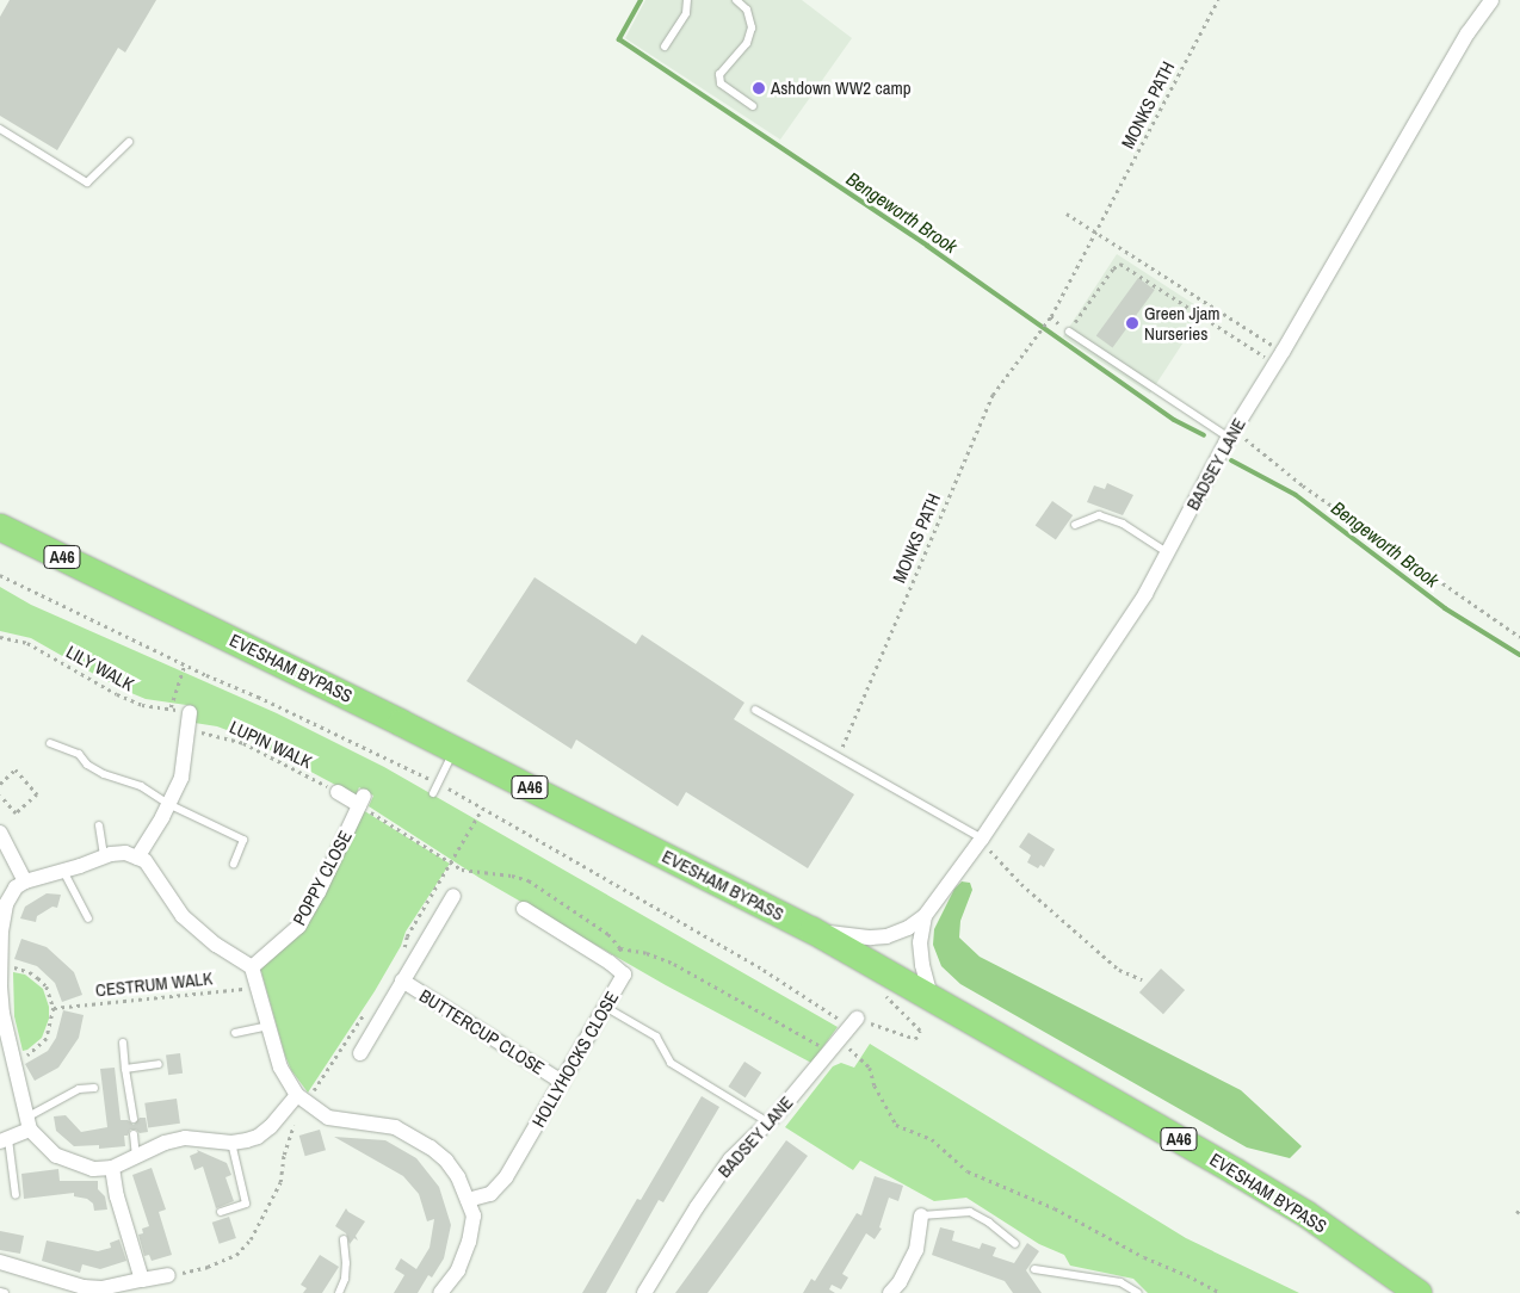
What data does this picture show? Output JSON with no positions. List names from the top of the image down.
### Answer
{
  "streets": {
    "highway": ["A46", "EVESHAM BYPASS"],
    "street": [
      "BADSEY LANE",
      "POPPY CLOSE",
      "BUTTERCUP CLOSE",
      "HOLLYHOCKS CLOSE"
    ],
    "path": [
      "MONKS PATH",
      "LILY WALK",
      "LUPIN WALK",
      "CESTRUM WALK"
    ]
  },
  "crossings": [
    ["BADSEY LANE", "EVESHAM BYPASS"],
    ["BUTTERCUP CLOSE", "HOLLYHOCKS CLOSE"]
  ],
  "water": ["Bengeworth Brook"],
  "places": ["Ashdown WW2 camp", "Green Jjam Nurseries"]
}
